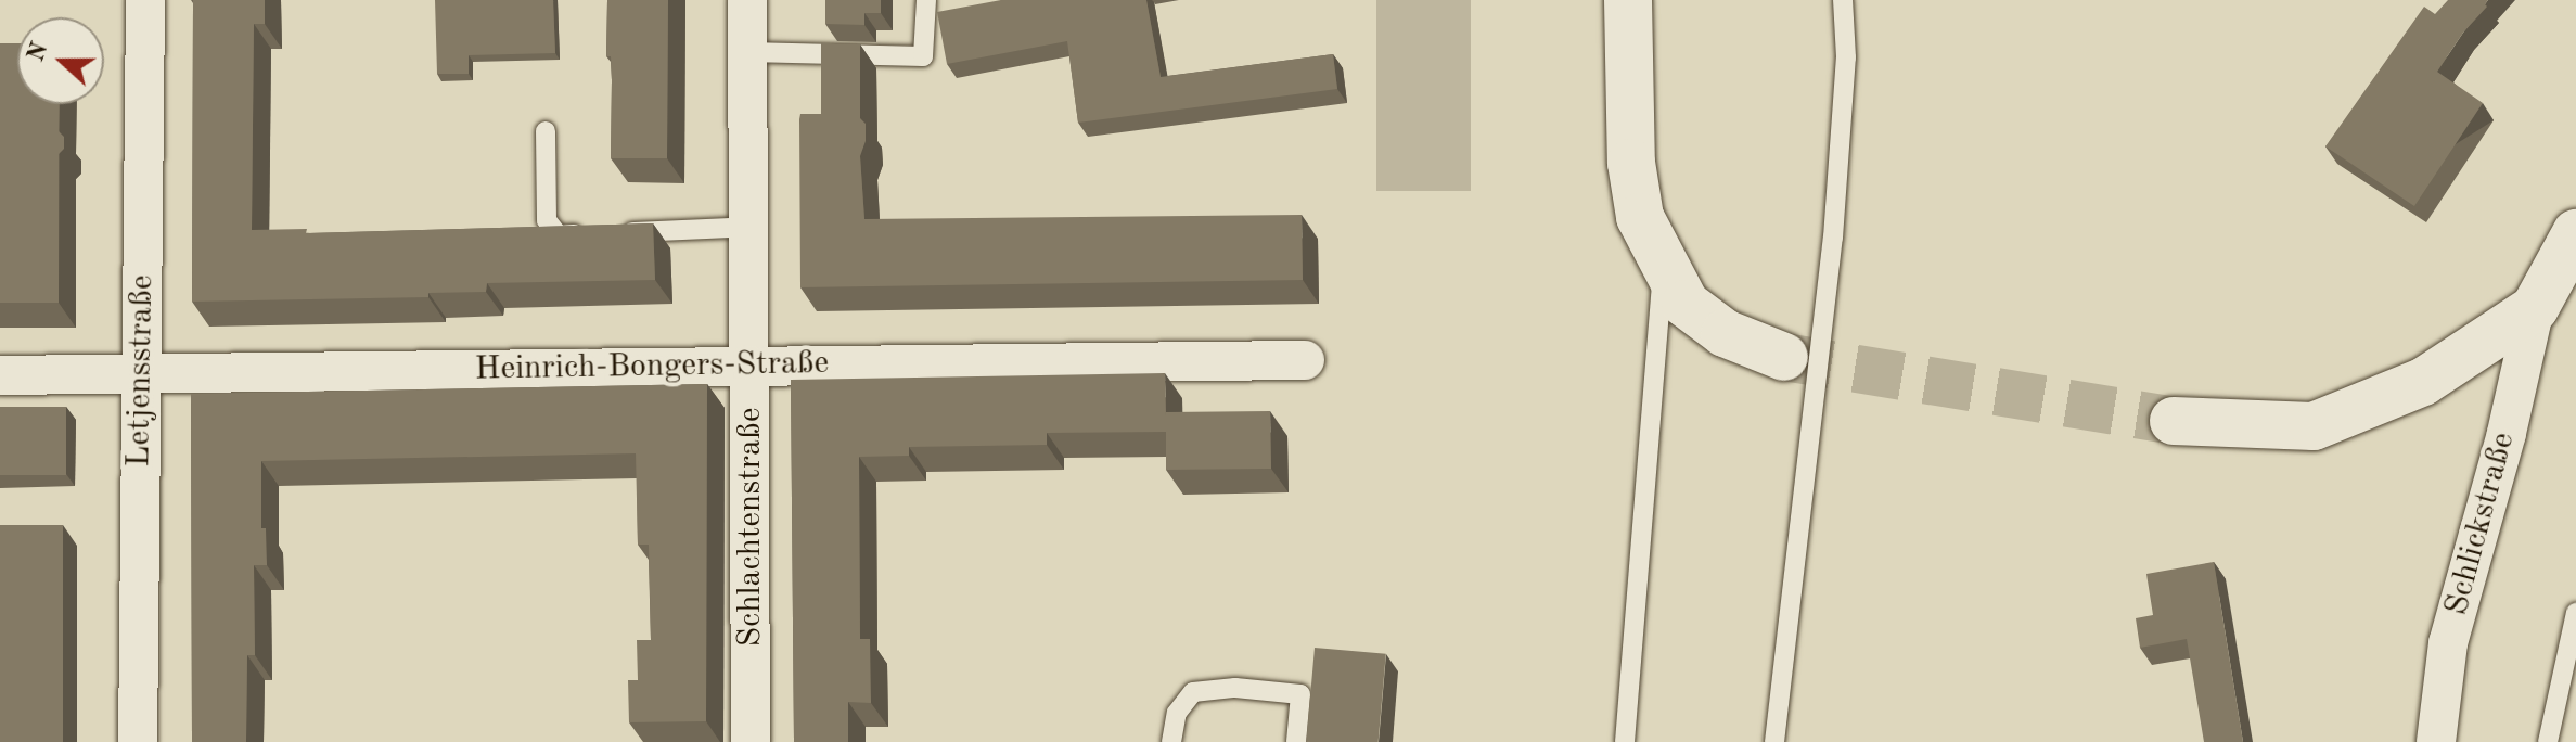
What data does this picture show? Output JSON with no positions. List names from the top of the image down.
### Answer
{
  "streets": {
    "street": [
      "Heinrich-Bongers-Straße",
      "Letjensstraße",
      "Schlickstraße",
      "Schlachtenstraße"
    ]
  },
  "crossings": [
    ["Heinrich-Bongers-Straße", "Letjensstraße"],
    ["Heinrich-Bongers-Straße", "Schlachtenstraße"]
  ],
  "north": "left"
}
